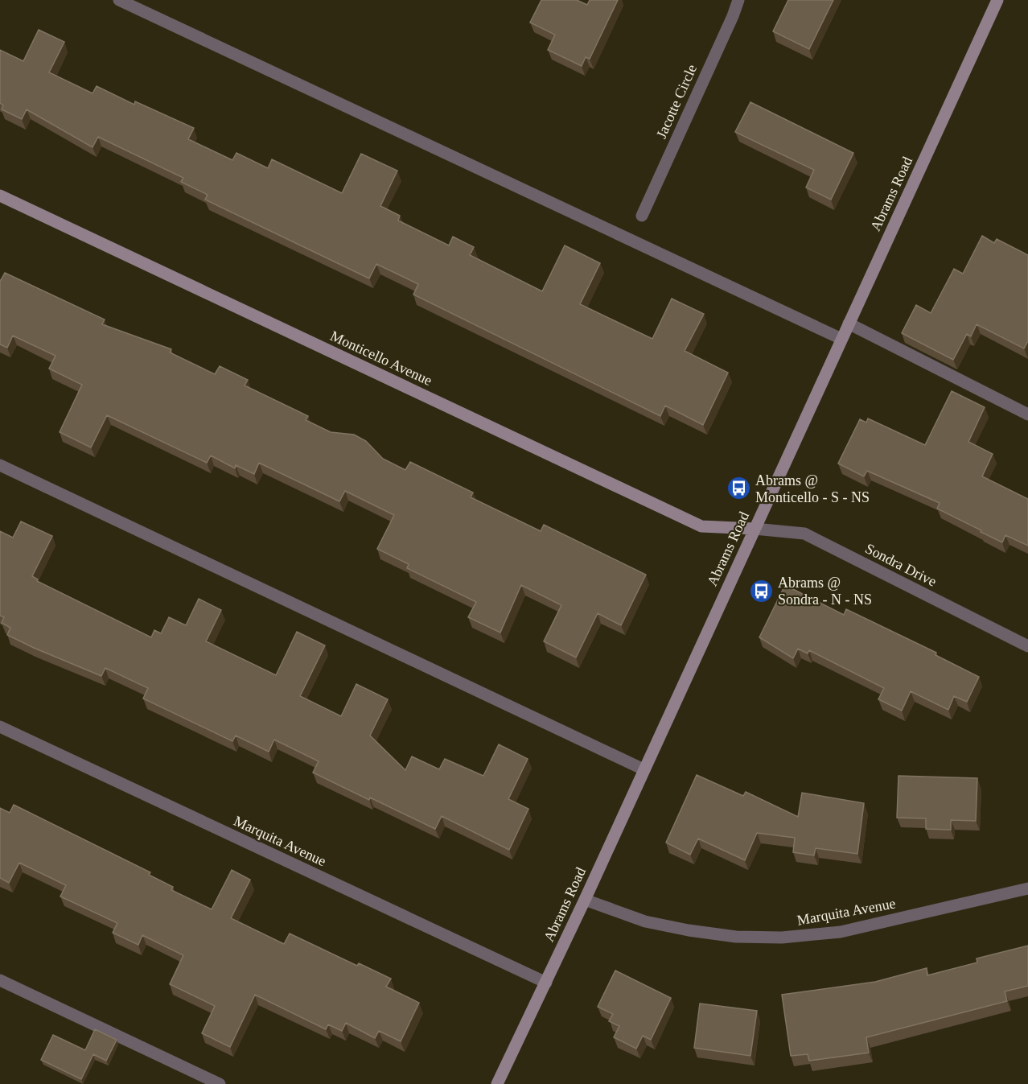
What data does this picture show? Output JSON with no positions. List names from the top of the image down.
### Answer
{
  "streets": {
    "main road": ["Abrams Road", "Monticello Avenue"],
    "street": ["Jacotte Circle", "Sondra Drive", "Marquita Avenue"]
  },
  "crossings": [
    ["Abrams Road", "Monticello Avenue"],
    ["Abrams Road", "Sondra Drive"],
    ["Abrams Road", "Marquita Avenue"],
    ["Monticello Avenue", "Sondra Drive"]
  ],
  "places": {
    "bus stop": ["Abrams @ Monticello - S - NS", "Abrams @ Sondra - N - NS"]
  }
}
